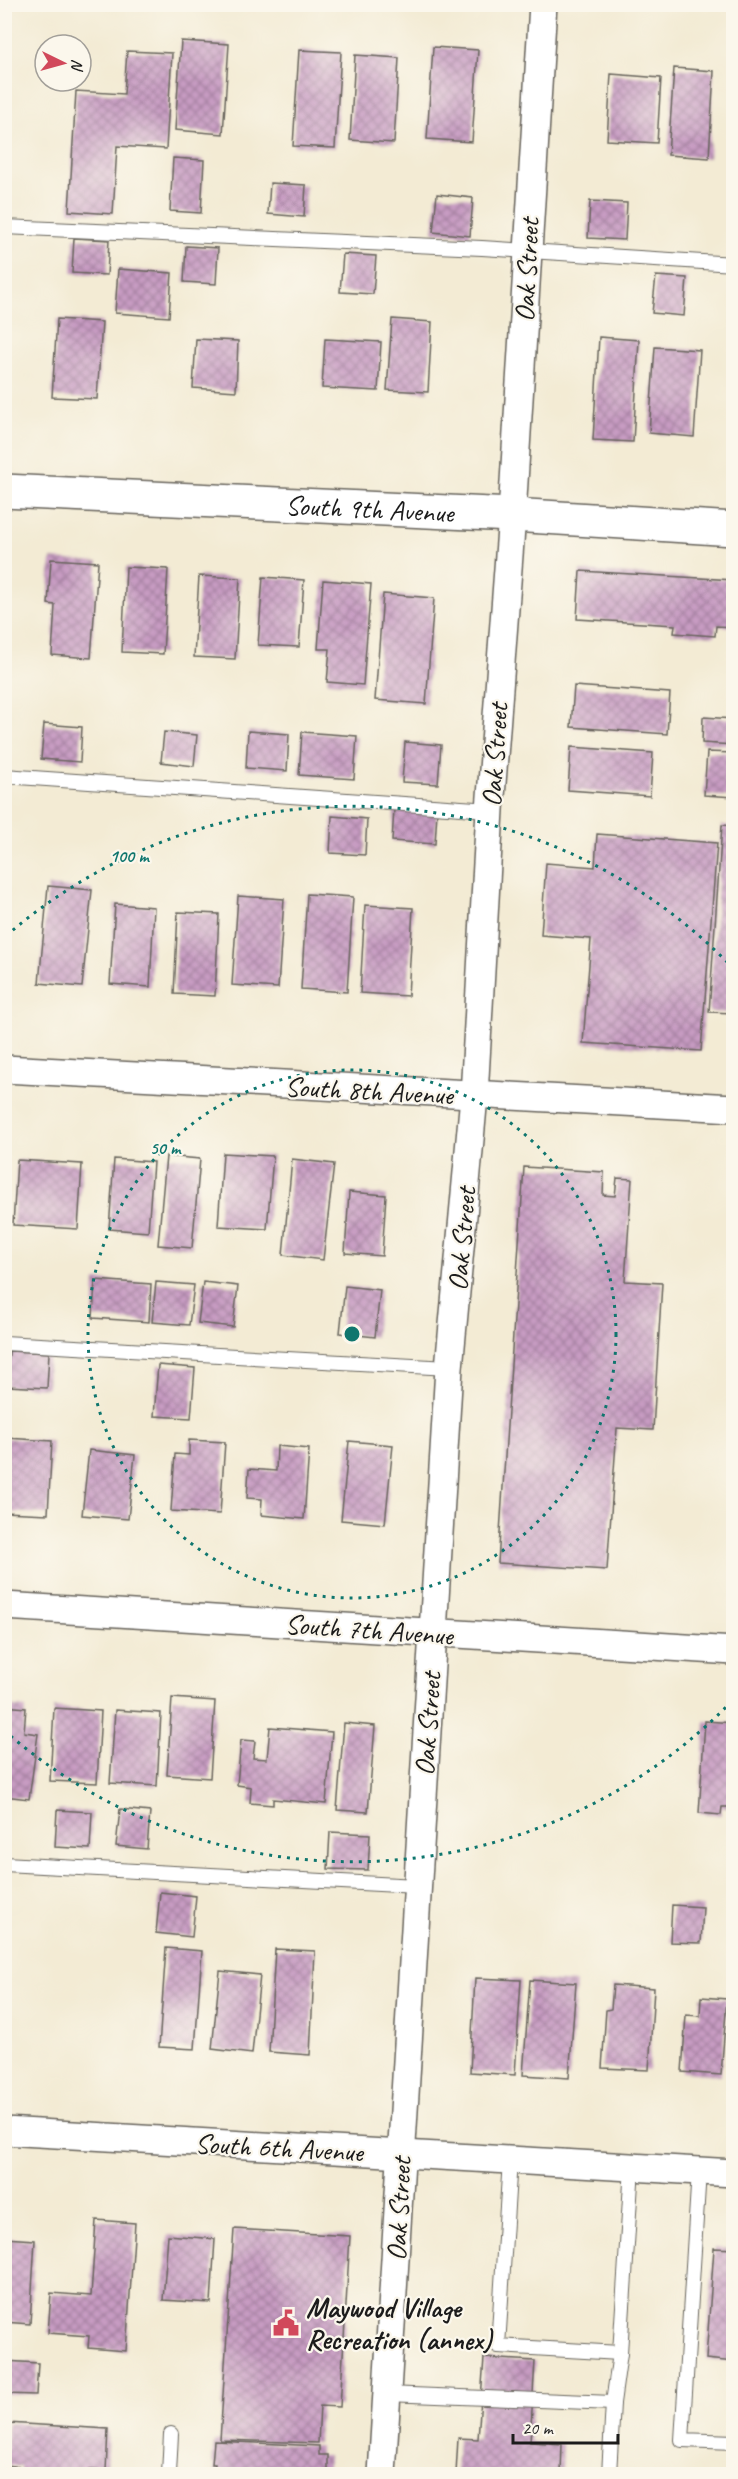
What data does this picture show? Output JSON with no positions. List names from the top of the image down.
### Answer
{
  "streets": {
    "street": [
      "Oak Street",
      "South 9th Avenue",
      "South 8th Avenue",
      "South 7th Avenue",
      "South 6th Avenue"
    ]
  },
  "crossings": [
    ["Oak Street", "South 9th Avenue"],
    ["Oak Street", "South 8th Avenue"],
    ["Oak Street", "South 7th Avenue"],
    ["Oak Street", "South 6th Avenue"]
  ],
  "places": {
    "public building": ["Maywood Village Recreation (annex)"]
  },
  "scale_bar": "20 m",
  "north": "right",
  "rings": ["100 m", "50 m"]
}
